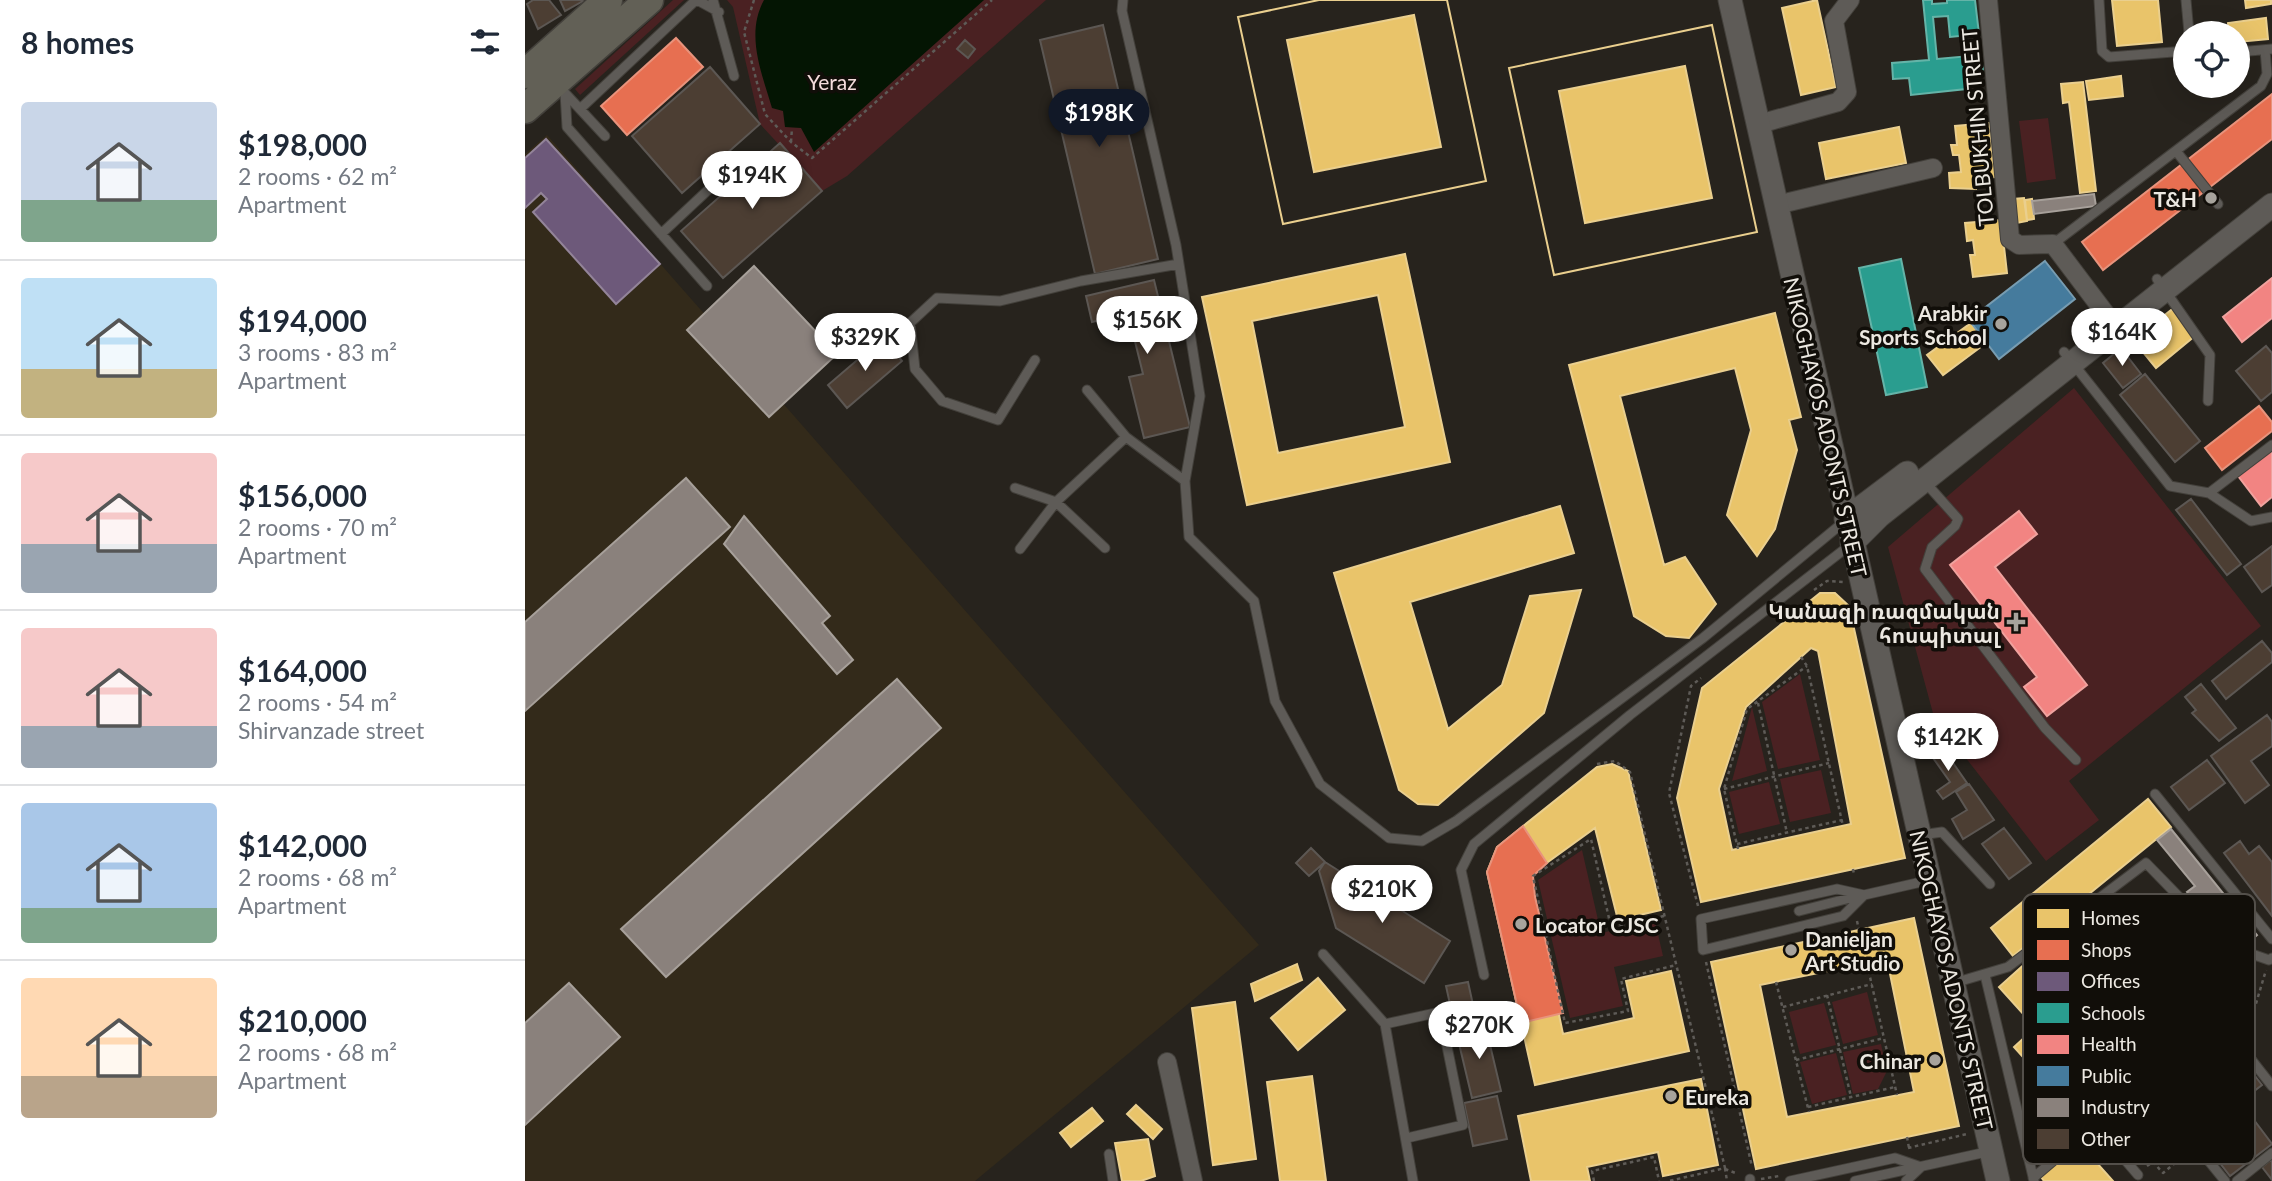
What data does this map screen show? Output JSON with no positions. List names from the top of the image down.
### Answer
{
  "streets": {
    "street": ["TOLBUKHIN STREET", "NIKOGHAYOS ADONTS STREET"]
  },
  "parks": ["Yeraz"],
  "places": {
    "other": [
      "T&H",
      "Arabkir Sports School",
      "Locator CJSC",
      "Danieljan Art Studio",
      "Chinar",
      "Eureka"
    ],
    "health": ["Կանազի ռազմական հոսպիտալ"]
  },
  "legend": [
    "Homes",
    "Shops",
    "Offices",
    "Schools",
    "Health",
    "Public",
    "Industry",
    "Other"
  ],
  "page": {
    "heading": "8 homes",
    "list": [
      {
        "name": "$198,000",
        "note": "2 rooms · 62 m² · Apartment"
      },
      {
        "name": "$194,000",
        "note": "3 rooms · 83 m² · Apartment"
      },
      {
        "name": "$156,000",
        "note": "2 rooms · 70 m² · Apartment"
      },
      {
        "name": "$164,000",
        "note": "2 rooms · 54 m² · Shirvanzade street"
      },
      {
        "name": "$142,000",
        "note": "2 rooms · 68 m² · Apartment"
      },
      {
        "name": "$210,000",
        "note": "2 rooms · 68 m² · Apartment"
      }
    ],
    "price": [
      "$198K",
      "$194K",
      "$156K",
      "$164K",
      "$329K",
      "$142K",
      "$210K",
      "$270K"
    ]
  }
}
